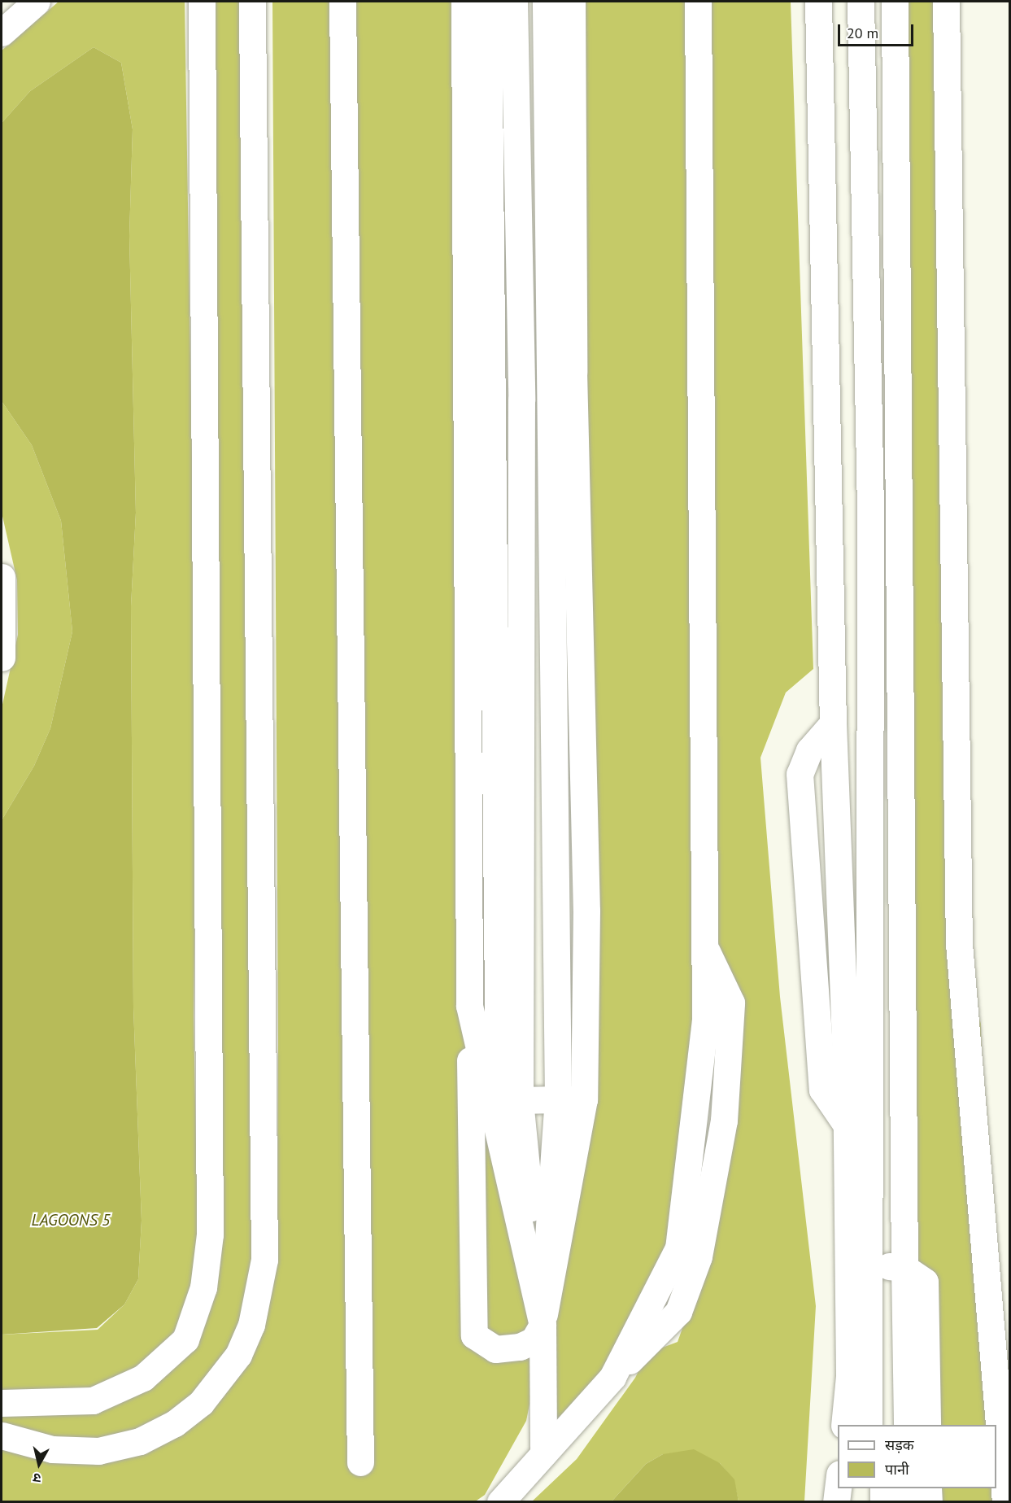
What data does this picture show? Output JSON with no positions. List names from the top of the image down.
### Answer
{
  "water": ["LAGOONS 5"],
  "legend": ["सड़क", "पानी"],
  "scale_bar": "20 m",
  "north": "bottom"
}
